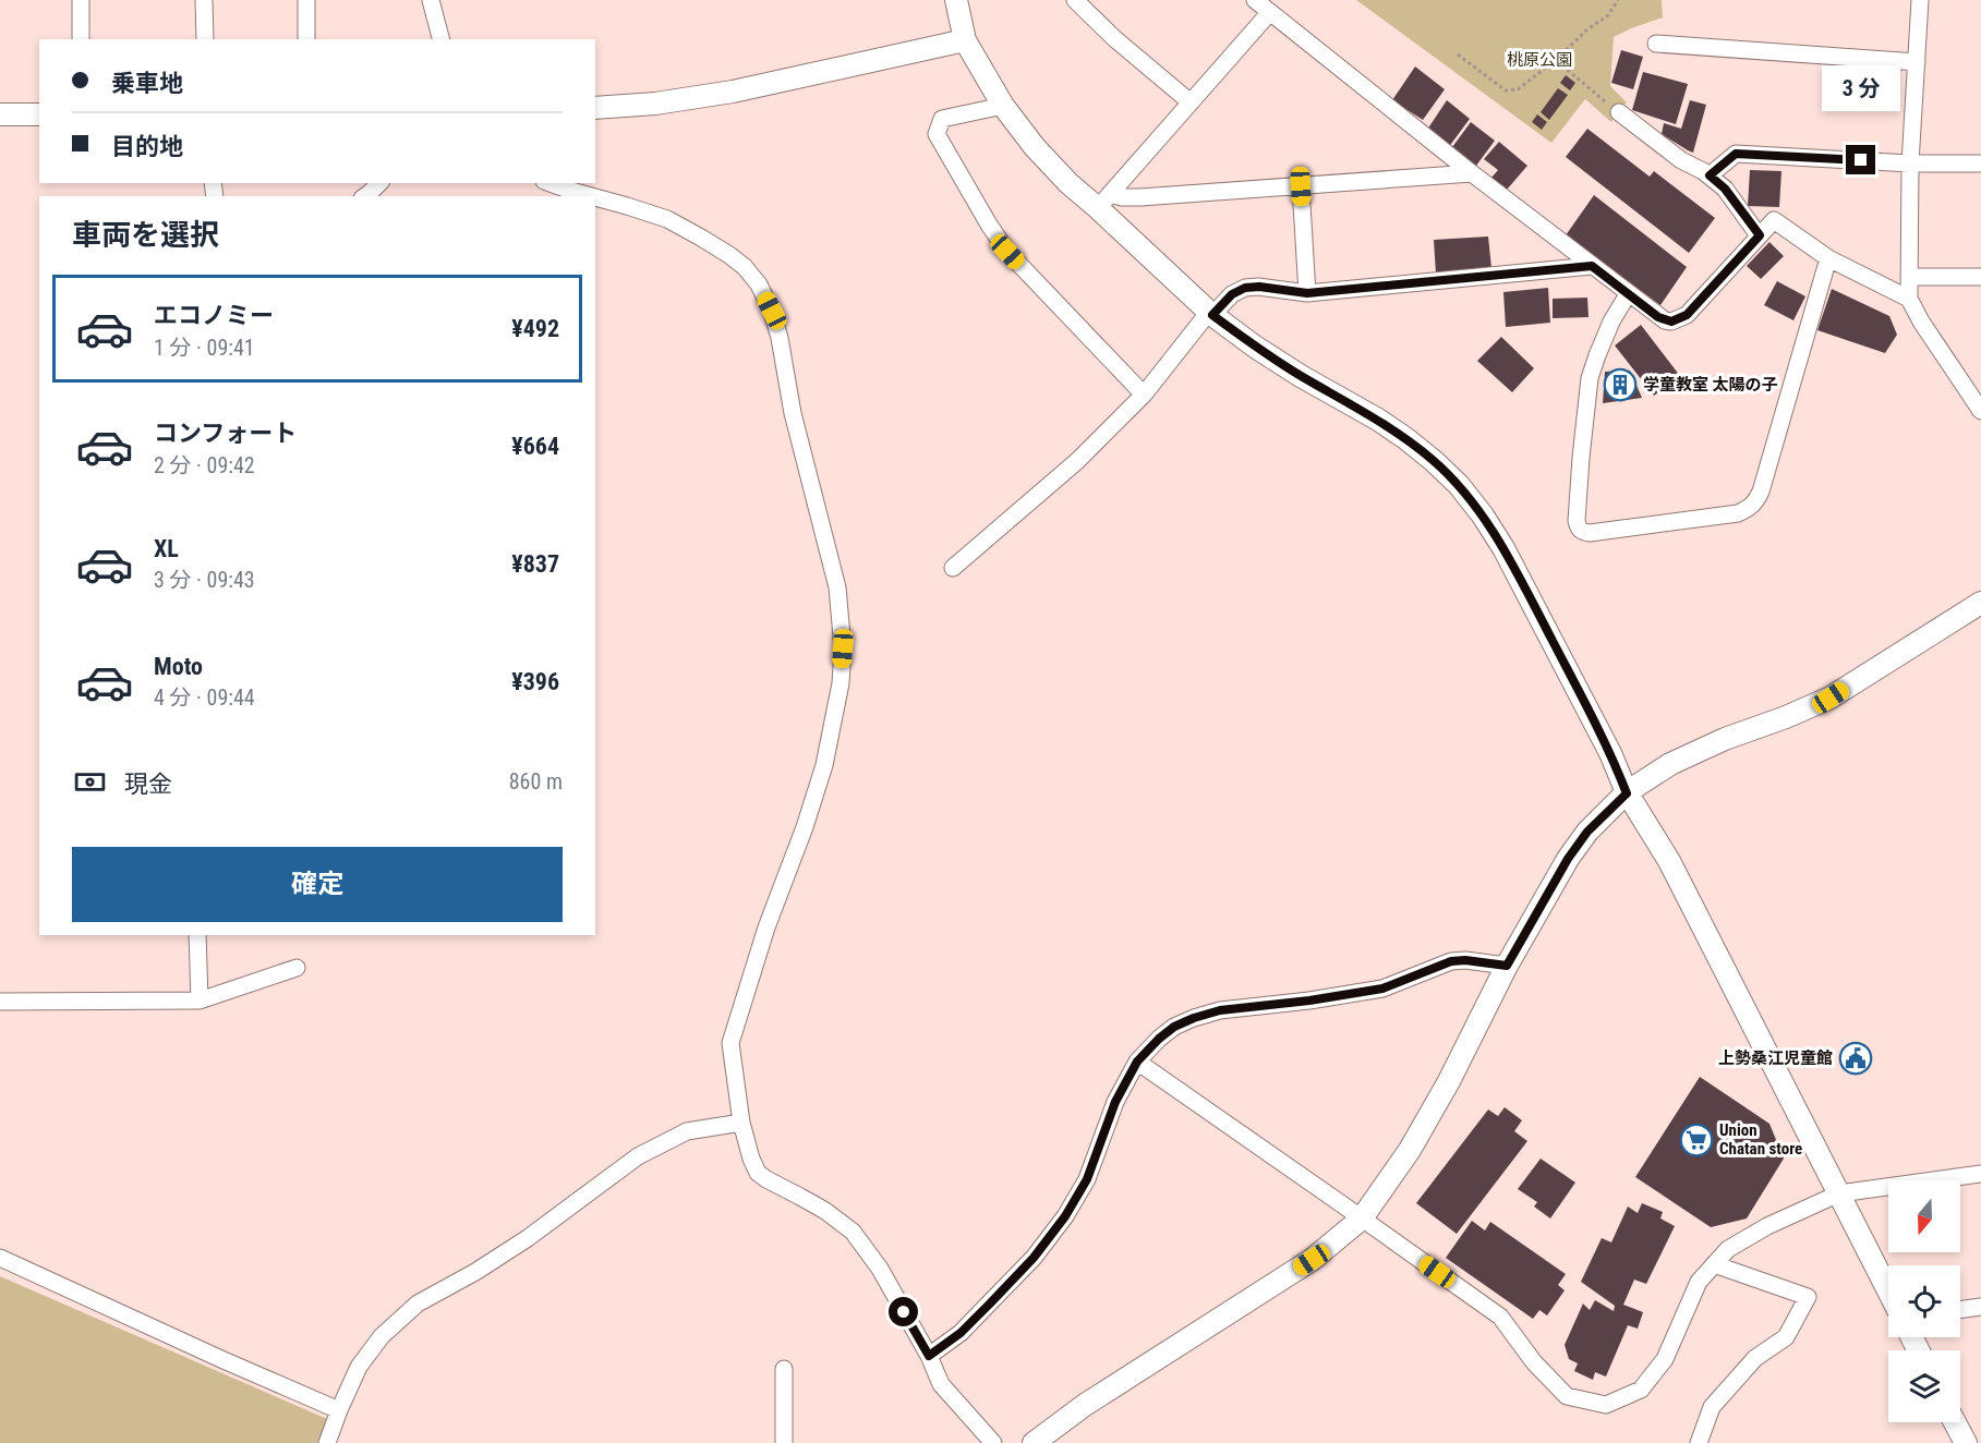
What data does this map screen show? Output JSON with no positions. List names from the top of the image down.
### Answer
{
  "parks": ["桃原公園"],
  "places": {
    "building": ["学童教室 太陽の子"],
    "public building": ["上勢桑江児童館"],
    "supermarket": ["Union Chatan store"]
  },
  "north": "bottom",
  "page": {
    "banner": ["乗車地", "目的地"],
    "bubble": "3 分",
    "heading": "車両を選択",
    "list": [
      {
        "name": "エコノミー",
        "note": "1 分 · 09:41",
        "value": "¥492"
      },
      {
        "name": "コンフォート",
        "note": "2 分 · 09:42",
        "value": "¥664"
      },
      {
        "name": "XL",
        "note": "3 分 · 09:43",
        "value": "¥837"
      },
      {
        "name": "Moto",
        "note": "4 分 · 09:44",
        "value": "¥396"
      }
    ],
    "pay": ["現金", "860 m"],
    "buttons": "確定"
  }
}
